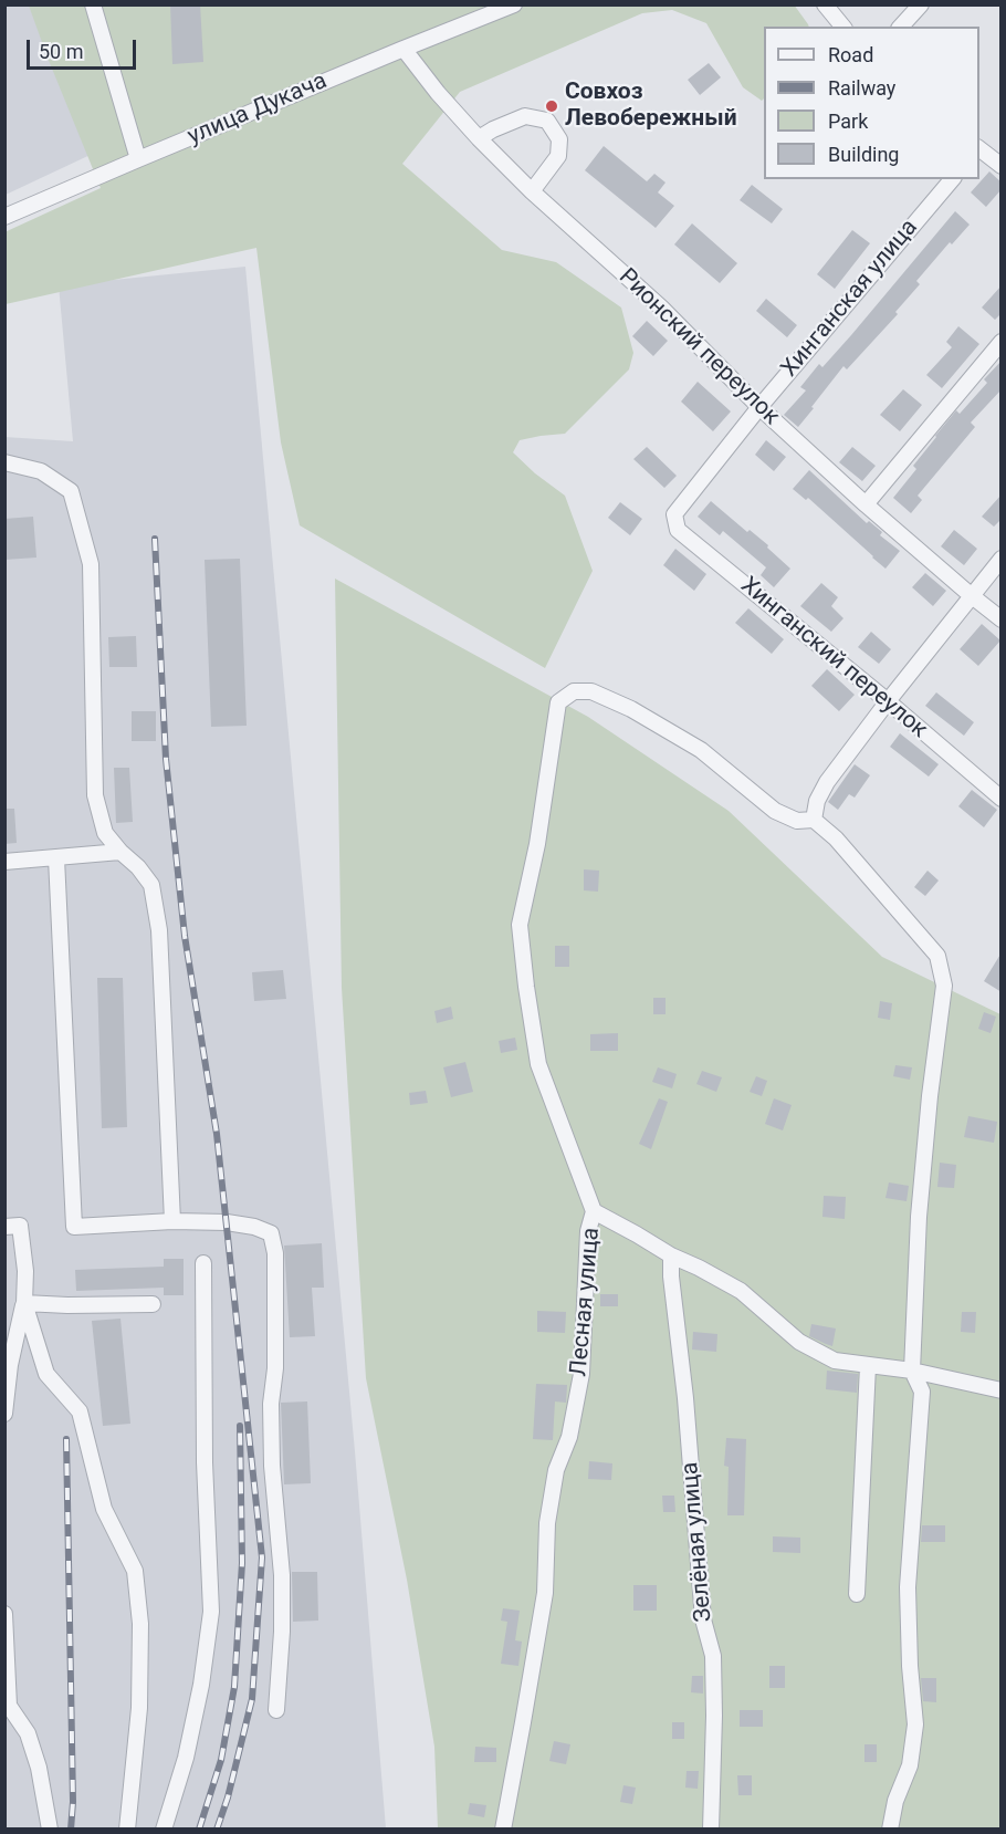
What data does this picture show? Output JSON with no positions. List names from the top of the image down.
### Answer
{
  "streets": {
    "street": [
      "улица Дукача",
      "Хинганская улица",
      "Рионский переулок",
      "Хинганский переулок",
      "Лесная улица",
      "Зелёная улица"
    ]
  },
  "crossings": [
    ["Хинганская улица", "Рионский переулок"],
    ["Хинганская улица", "Хинганский переулок"]
  ],
  "places": ["Совхоз Левобережный"],
  "legend": [
    "Road",
    "Railway",
    "Park",
    "Building"
  ],
  "scale_bar": "50 m"
}
